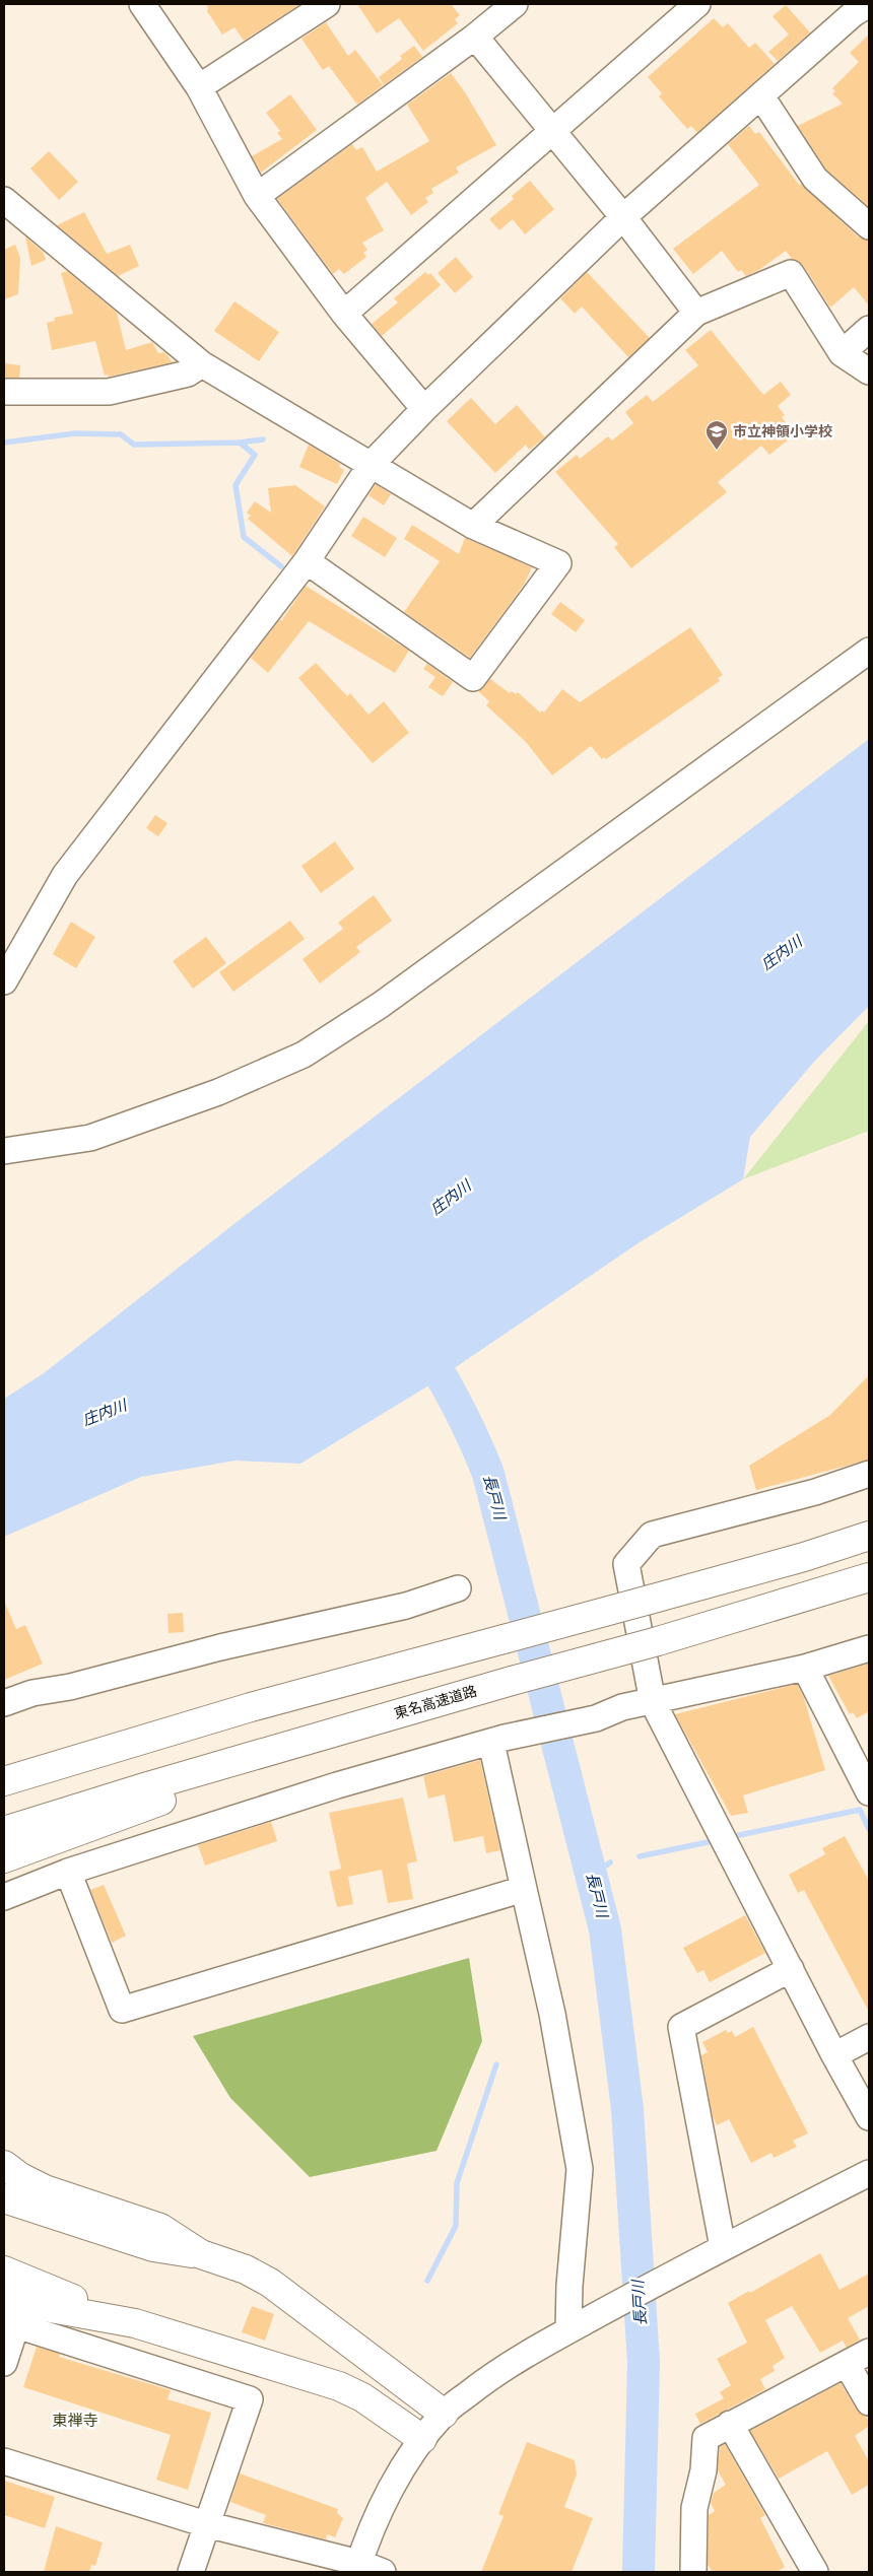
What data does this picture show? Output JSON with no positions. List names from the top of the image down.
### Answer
{
  "streets": {
    "highway": ["東名高速道路"]
  },
  "districts": ["東禅寺"],
  "water": ["庄内川", "長戸川"],
  "places": {
    "school or university": ["市立神領小学校"]
  }
}
